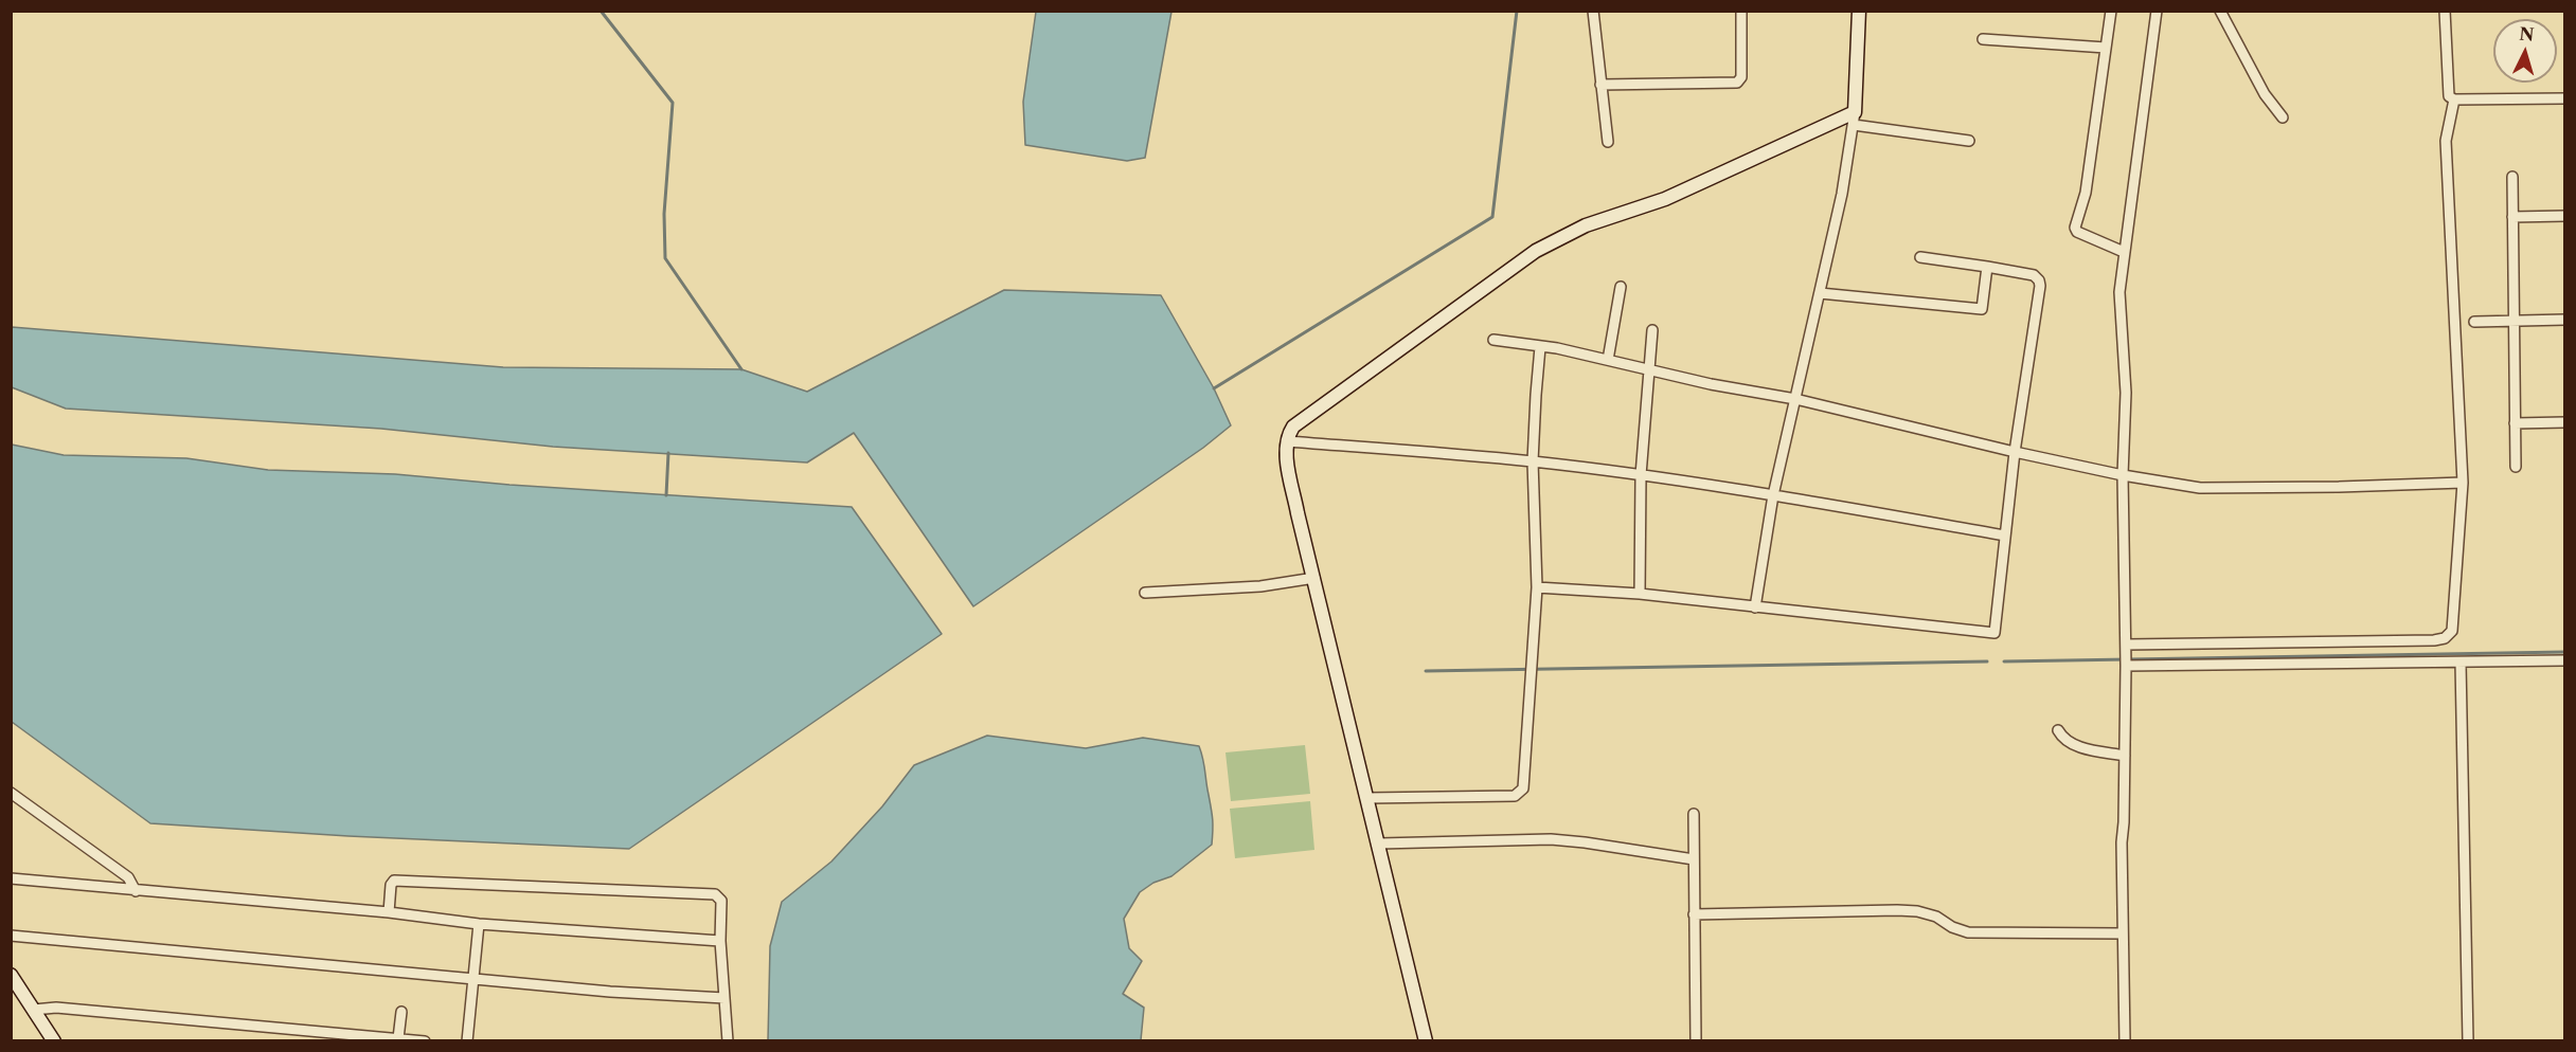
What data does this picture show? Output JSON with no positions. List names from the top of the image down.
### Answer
{
  "north": "top"
}
